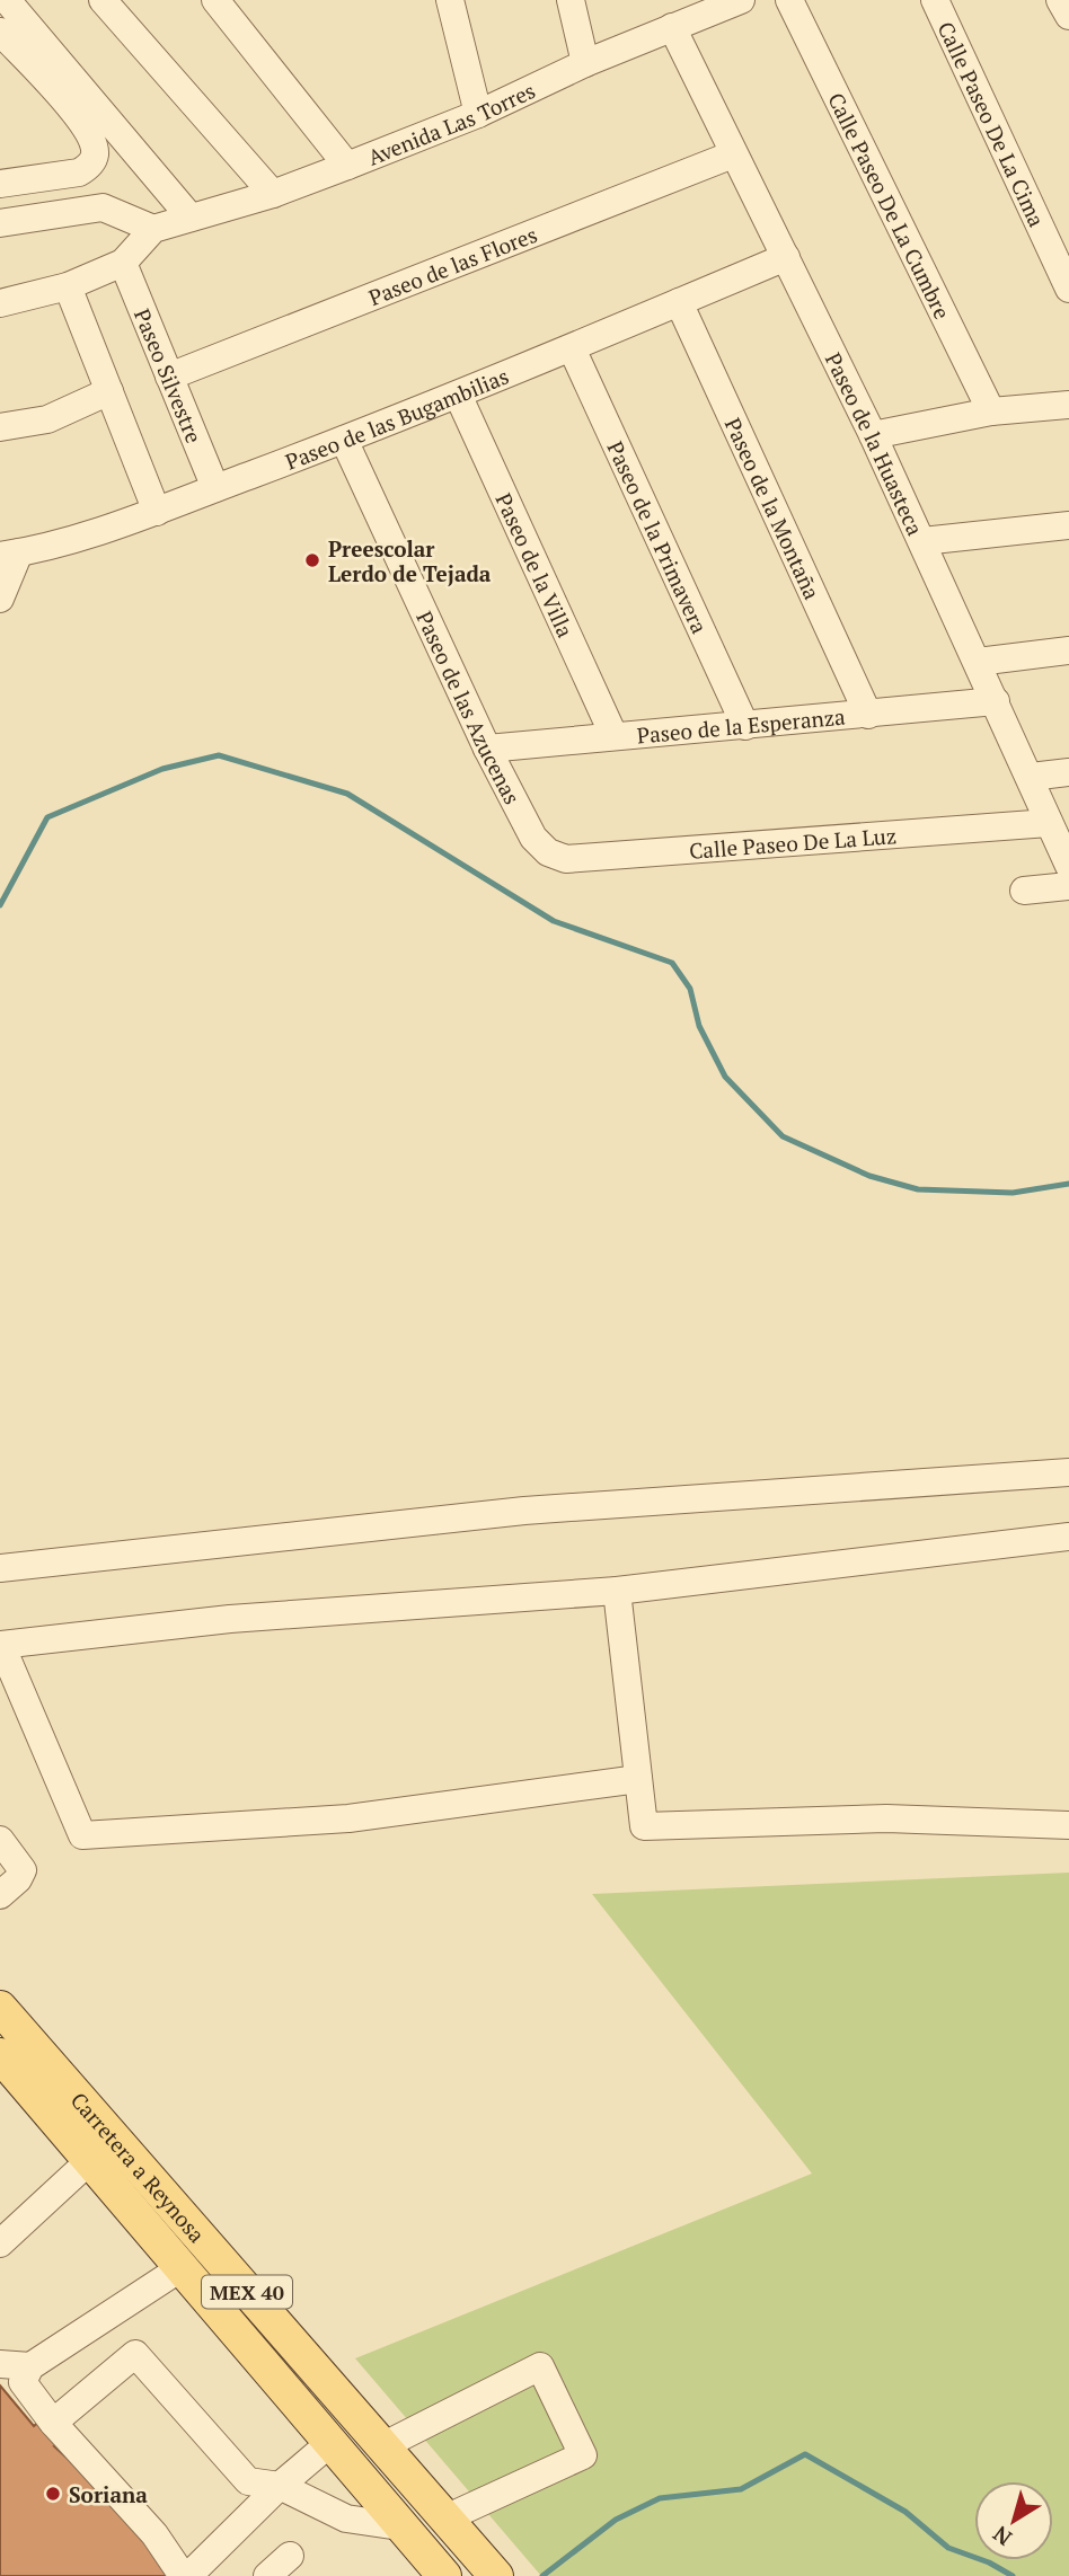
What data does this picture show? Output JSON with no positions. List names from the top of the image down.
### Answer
{
  "streets": {
    "main road": ["Carretera a Reynosa", "MEX 40"],
    "street": [
      "Avenida Las Torres",
      "Calle Paseo De La Cima",
      "Calle Paseo De La Cumbre",
      "Paseo de las Flores",
      "Paseo Silvestre",
      "Paseo de las Bugambilias",
      "Paseo de la Huasteca",
      "Paseo de la Montaña",
      "Paseo de la Primavera",
      "Paseo de la Villa",
      "Paseo de las Azucenas",
      "Paseo de la Esperanza",
      "Calle Paseo De La Luz"
    ]
  },
  "crossings": [
    ["Avenida Las Torres", "Paseo de la Huasteca"],
    ["Paseo de las Flores", "Paseo Silvestre"],
    ["Paseo de las Flores", "Paseo de la Huasteca"],
    ["Paseo Silvestre", "Paseo de las Bugambilias"],
    ["Paseo de las Bugambilias", "Paseo de la Huasteca"],
    ["Paseo de las Bugambilias", "Paseo de la Montaña"],
    ["Paseo de las Bugambilias", "Paseo de la Primavera"],
    ["Paseo de las Bugambilias", "Paseo de la Villa"],
    ["Paseo de las Bugambilias", "Paseo de las Azucenas"],
    ["Paseo de la Huasteca", "Paseo de la Esperanza"],
    ["Paseo de la Huasteca", "Calle Paseo De La Luz"],
    ["Paseo de la Montaña", "Paseo de la Esperanza"],
    ["Paseo de la Primavera", "Paseo de la Esperanza"],
    ["Paseo de la Villa", "Paseo de la Esperanza"],
    ["Paseo de las Azucenas", "Paseo de la Esperanza"],
    ["Paseo de las Azucenas", "Calle Paseo De La Luz"]
  ],
  "places": ["Preescolar Lerdo de Tejada", "Soriana"],
  "north": "bottom left"
}
